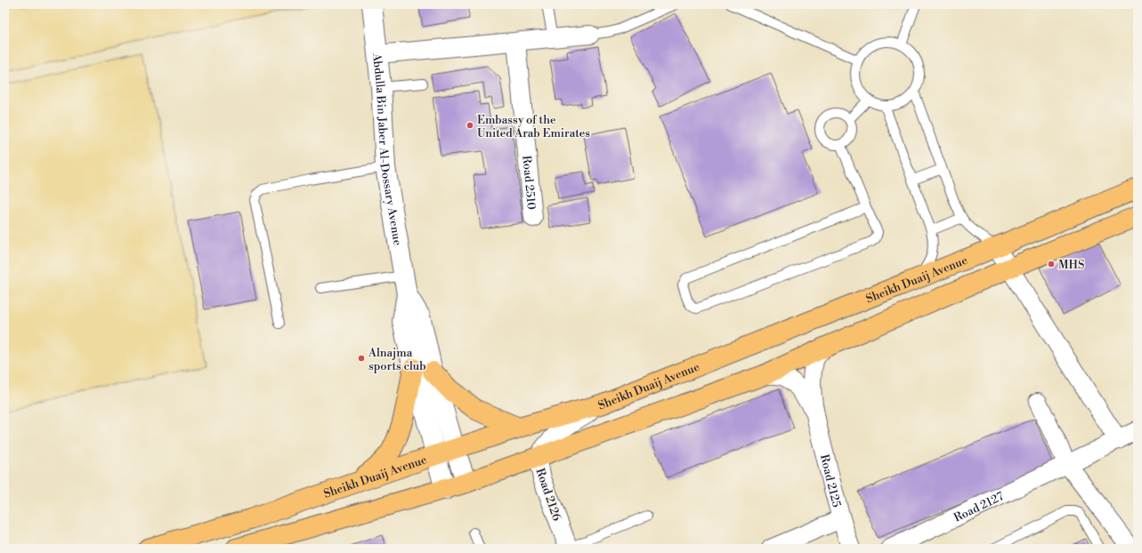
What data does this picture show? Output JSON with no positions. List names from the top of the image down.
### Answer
{
  "streets": {
    "main road": ["Sheikh Duaij Avenue"],
    "street": [
      "Abdulla Bin Jaber Al-Dossary Avenue",
      "Road 2510",
      "Road 2125",
      "Road 2126",
      "Road 2127"
    ]
  },
  "crossings": [
    ["Abdulla Bin Jaber Al-Dossary Avenue", "Sheikh Duaij Avenue"],
    ["Sheikh Duaij Avenue", "Road 2126"]
  ],
  "places": ["Embassy of the United Arab Emirates", "MHS", "Alnajma sports club"]
}
